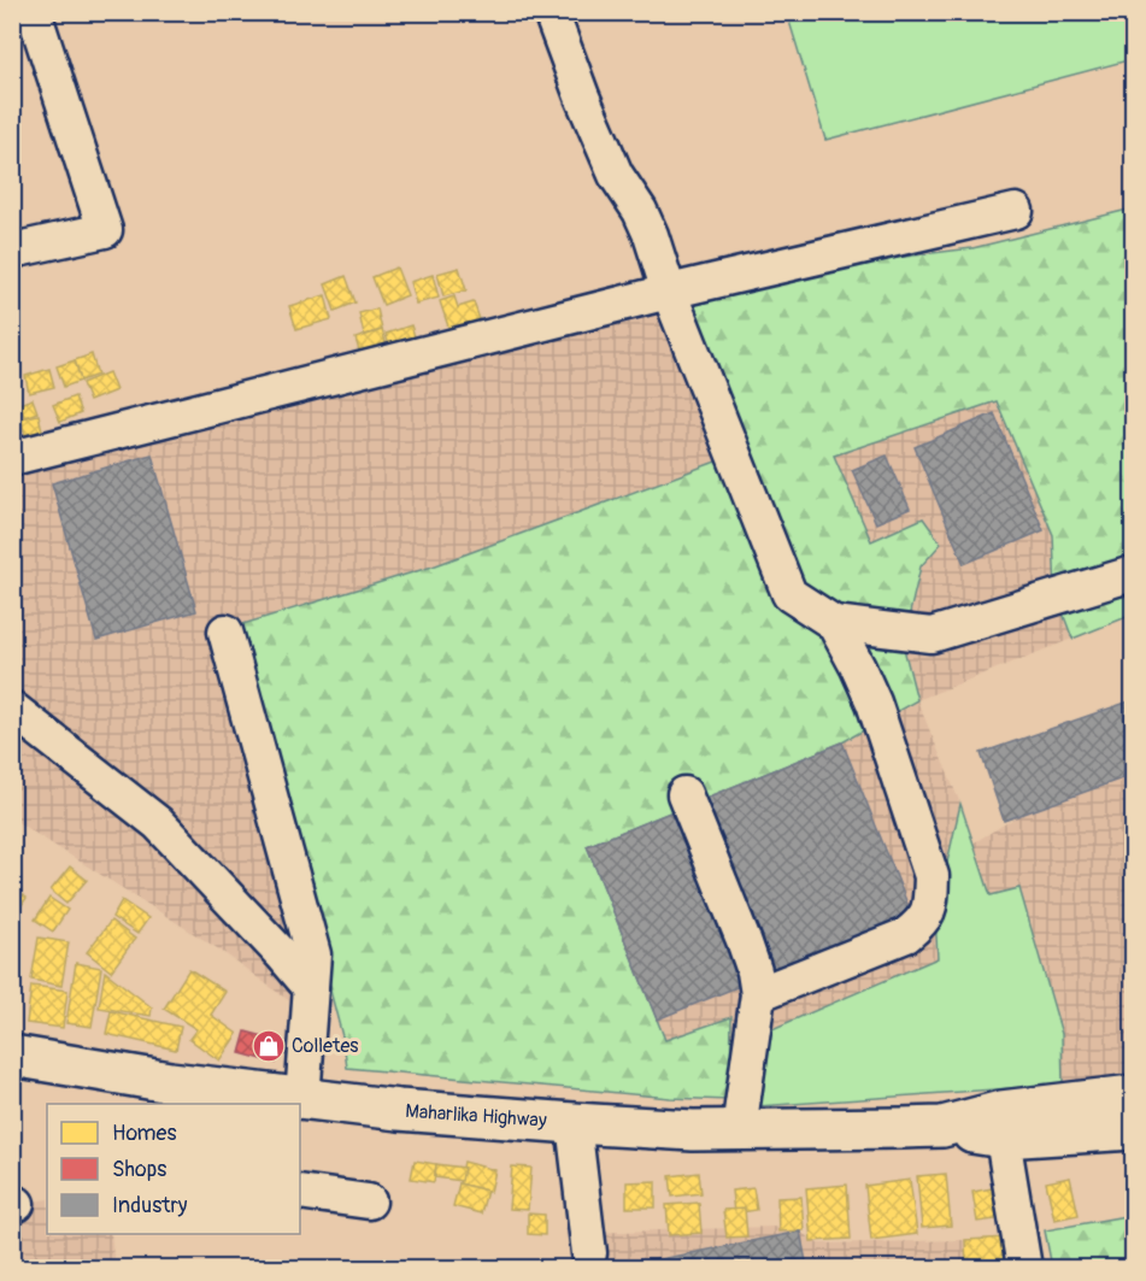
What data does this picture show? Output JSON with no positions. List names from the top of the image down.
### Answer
{
  "streets": {
    "highway": ["Maharlika Highway"]
  },
  "places": {
    "shop": ["Colletes"]
  },
  "legend": ["Homes", "Shops", "Industry"]
}
